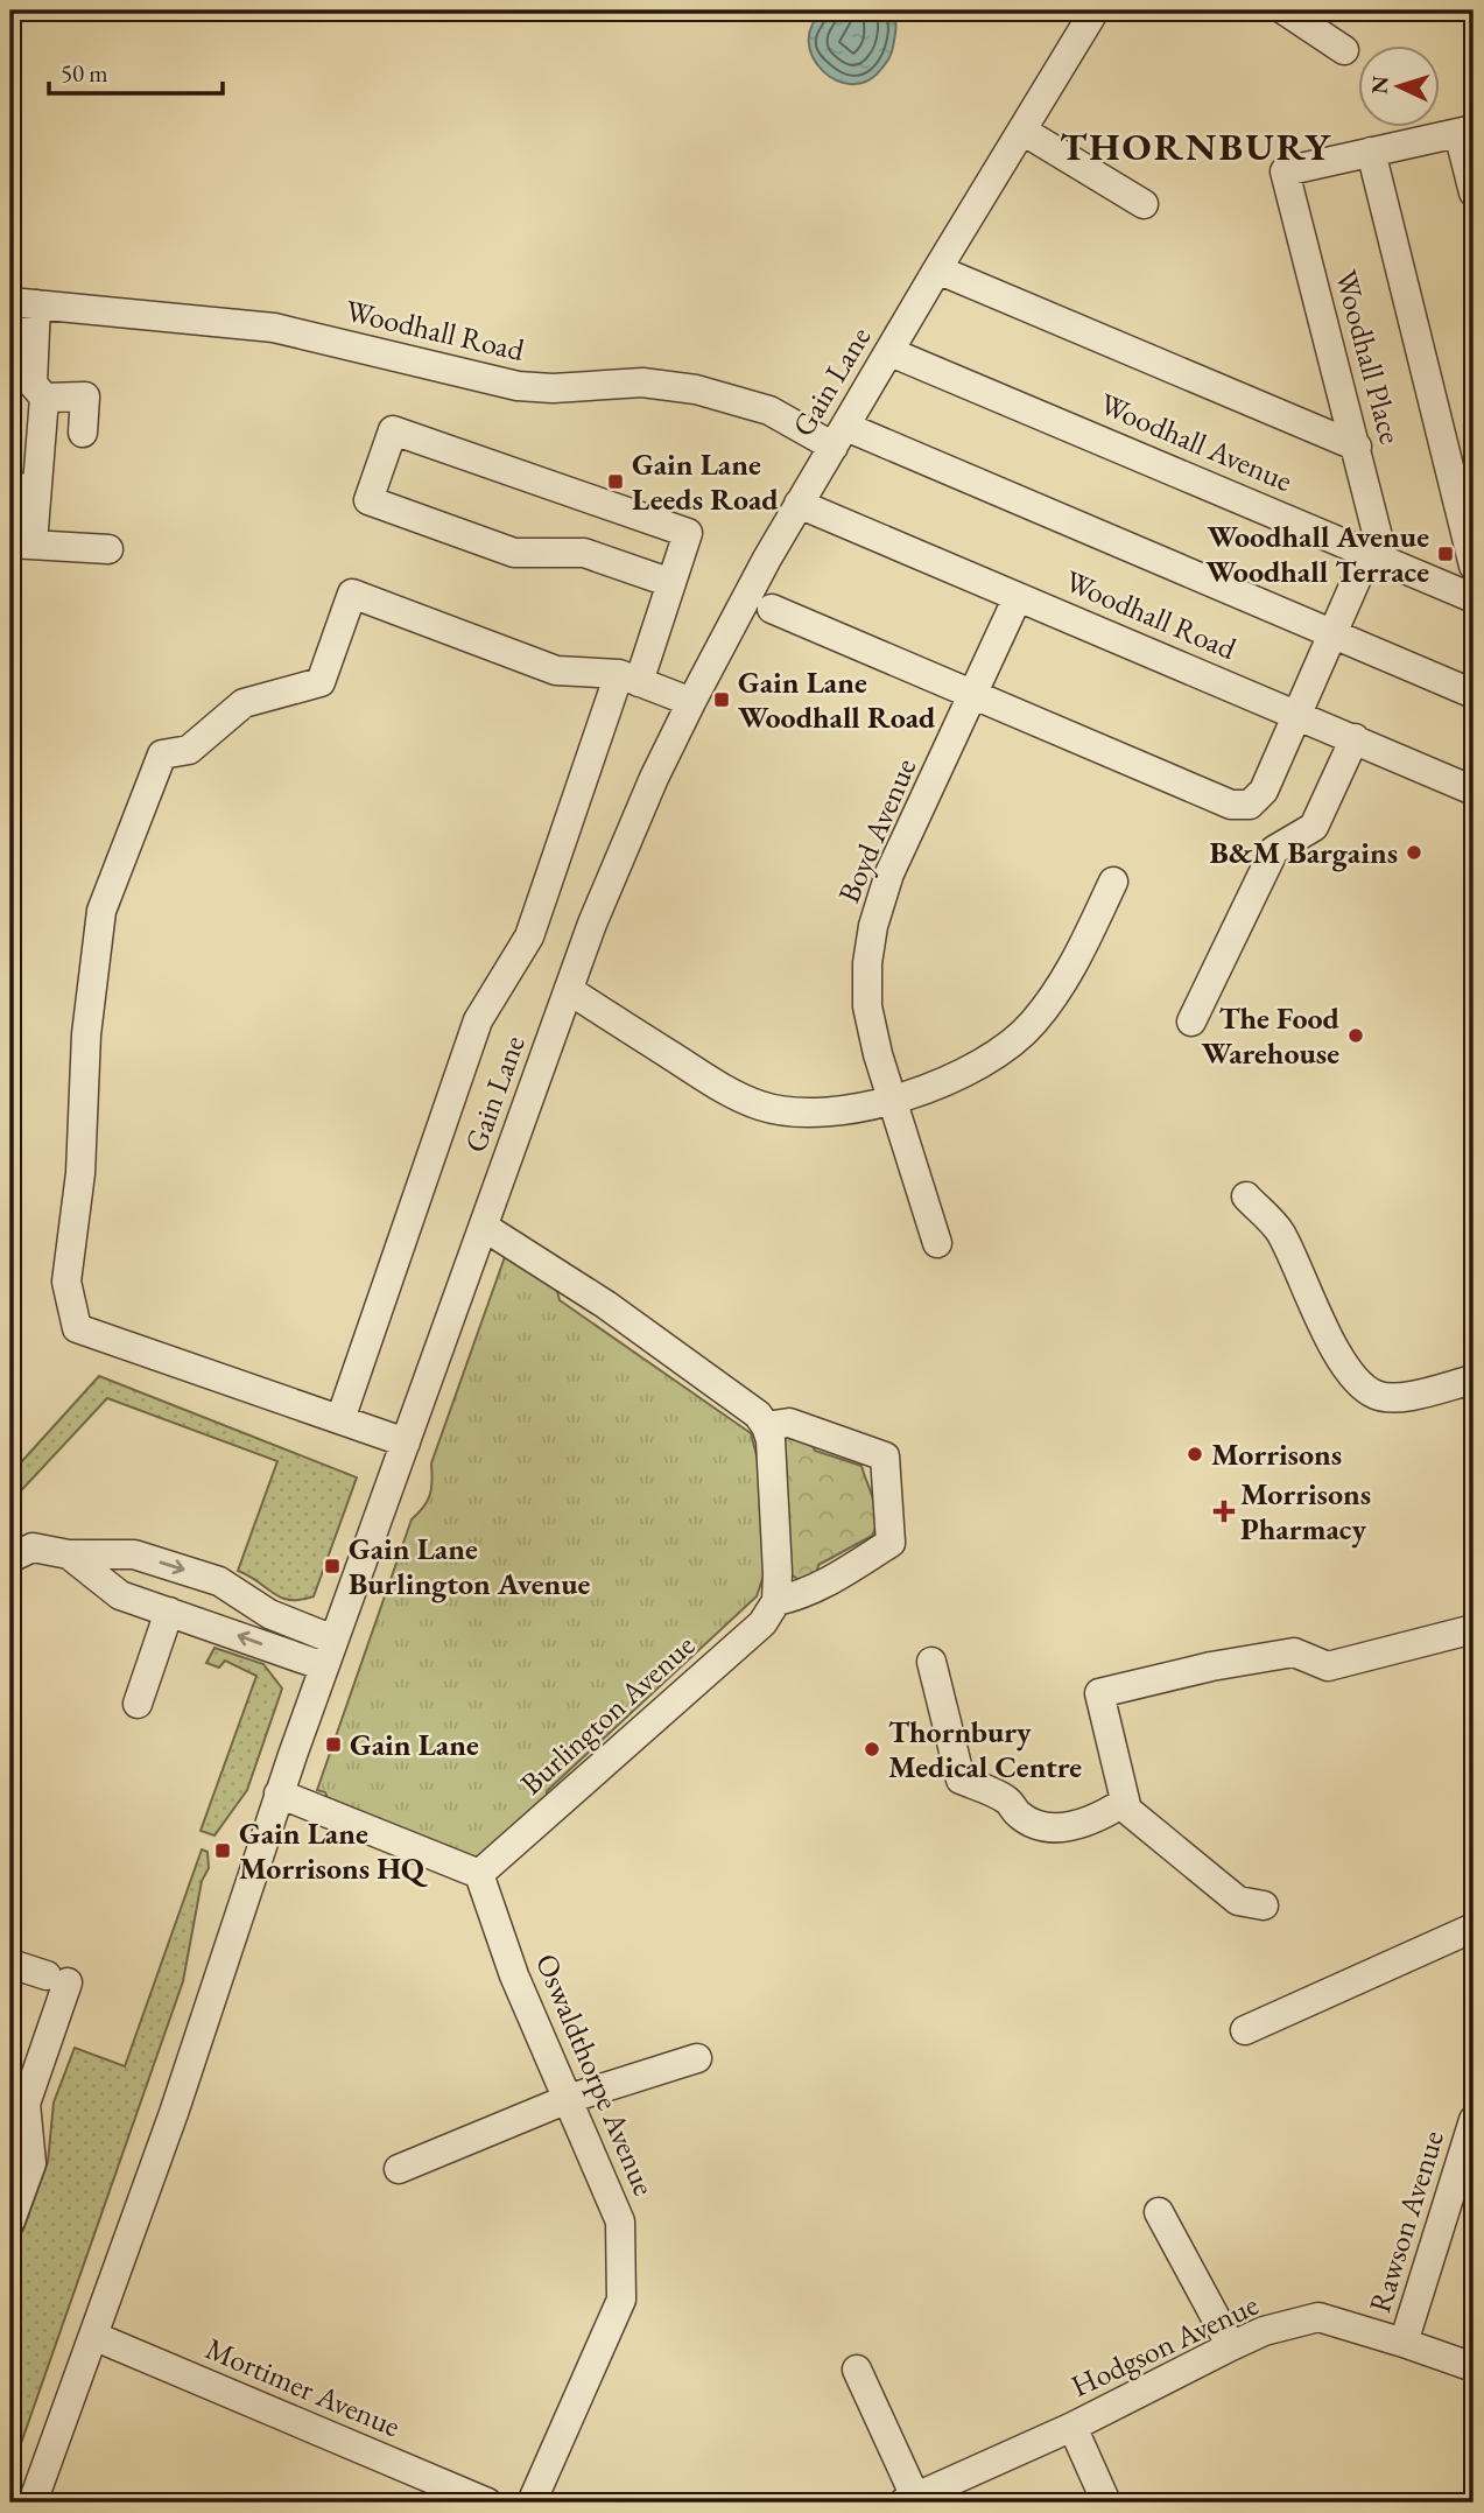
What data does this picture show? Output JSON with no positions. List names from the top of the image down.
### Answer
{
  "streets": {
    "street": [
      "Woodhall Road",
      "Woodhall Place",
      "Gain Lane",
      "Woodhall Avenue",
      "Boyd Avenue",
      "Burlington Avenue",
      "Oswaldthorpe Avenue",
      "Rawson Avenue",
      "Hodgson Avenue",
      "Mortimer Avenue"
    ]
  },
  "crossings": [
    ["Woodhall Road", "Gain Lane"],
    ["Woodhall Road", "Boyd Avenue"],
    ["Woodhall Place", "Woodhall Avenue"],
    ["Gain Lane", "Woodhall Avenue"],
    ["Gain Lane", "Mortimer Avenue"],
    ["Burlington Avenue", "Oswaldthorpe Avenue"],
    ["Rawson Avenue", "Hodgson Avenue"]
  ],
  "districts": ["THORNBURY"],
  "places": {
    "transit": [
      "Gain Lane Leeds Road",
      "Woodhall Avenue Woodhall Terrace",
      "Gain Lane Woodhall Road",
      "Gain Lane Burlington Avenue",
      "Gain Lane",
      "Gain Lane Morrisons HQ"
    ],
    "other": [
      "B&M Bargains",
      "The Food Warehouse",
      "Morrisons",
      "Thornbury Medical Centre"
    ],
    "health": ["Morrisons Pharmacy"]
  },
  "scale_bar": "50 m",
  "north": "left"
}
